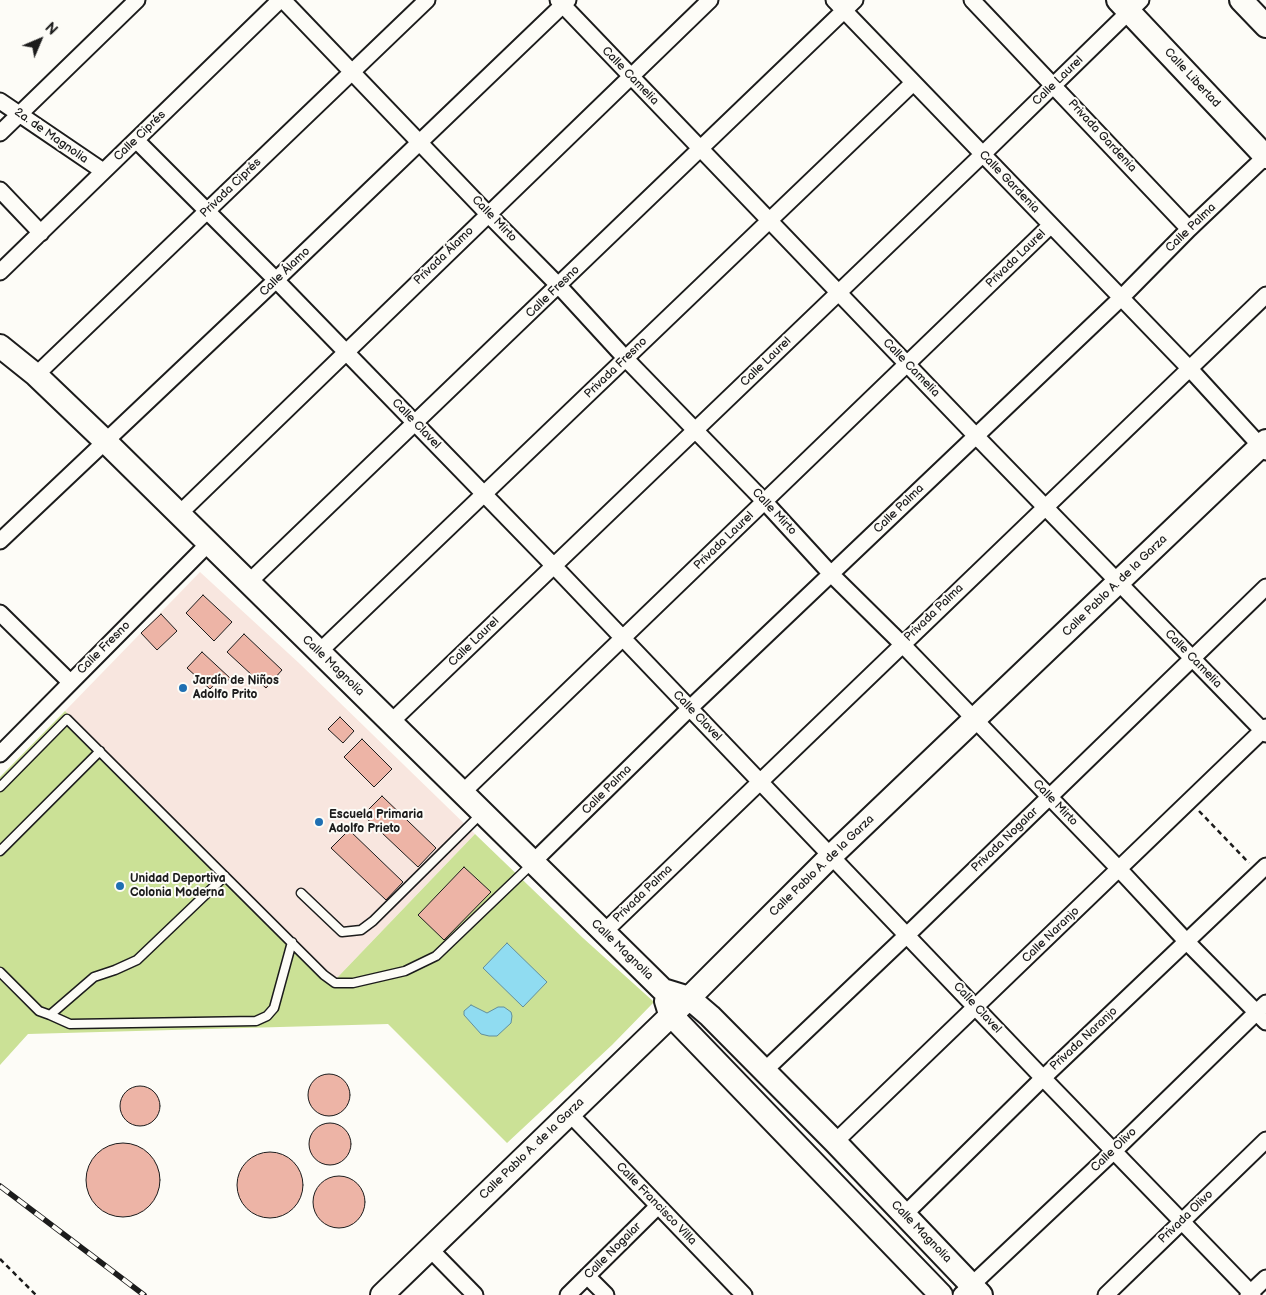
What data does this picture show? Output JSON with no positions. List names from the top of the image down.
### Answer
{
  "streets": {
    "street": [
      "Calle Camelia",
      "Calle Libertad",
      "Calle Laurel",
      "2a. de Magnolia",
      "Calle Ciprés",
      "Privada Gardenia",
      "Calle Gardenia",
      "Privada Ciprés",
      "Calle Mirto",
      "Calle Palma",
      "Privada Álamo",
      "Privada Laurel",
      "Calle Álamo",
      "Calle Fresno",
      "Privada Fresno",
      "Calle Clavel",
      "Calle Pablo A. de la Garza",
      "Privada Palma",
      "Calle Magnolia",
      "Privada Nogalar",
      "Calle Naranjo",
      "Privada Naranjo",
      "Calle Olivo",
      "Calle Francisco Villa",
      "Privada Olivo",
      "Calle Nogalar"
    ]
  },
  "crossings": [
    ["Calle Camelia", "Calle Laurel"],
    ["Calle Camelia", "Calle Palma"],
    ["Calle Camelia", "Privada Álamo"],
    ["Calle Camelia", "Privada Laurel"],
    ["Calle Camelia", "Calle Álamo"],
    ["Calle Camelia", "Calle Fresno"],
    ["Calle Camelia", "Privada Fresno"],
    ["Calle Camelia", "Calle Pablo A. de la Garza"],
    ["Calle Camelia", "Privada Palma"],
    ["Calle Camelia", "Privada Nogalar"],
    ["Calle Camelia", "Calle Naranjo"],
    ["Calle Libertad", "Calle Laurel"],
    ["Calle Libertad", "Calle Palma"],
    ["Calle Laurel", "Privada Gardenia"],
    ["Calle Laurel", "Calle Gardenia"],
    ["Calle Laurel", "Calle Mirto"],
    ["Calle Laurel", "Calle Clavel"],
    ["Calle Laurel", "Calle Magnolia"],
    ["2a. de Magnolia", "Calle Ciprés"],
    ["Calle Ciprés", "Calle Mirto"],
    ["Calle Ciprés", "Calle Clavel"],
    ["Privada Gardenia", "Calle Palma"],
    ["Calle Gardenia", "Calle Palma"],
    ["Calle Gardenia", "Privada Laurel"],
    ["Calle Gardenia", "Calle Fresno"],
    ["Calle Gardenia", "Privada Fresno"],
    ["Calle Gardenia", "Calle Pablo A. de la Garza"],
    ["Calle Gardenia", "Privada Palma"],
    ["Privada Ciprés", "Calle Mirto"],
    ["Privada Ciprés", "Calle Clavel"],
    ["Privada Ciprés", "Calle Magnolia"],
    ["Calle Mirto", "Calle Palma"],
    ["Calle Mirto", "Privada Álamo"],
    ["Calle Mirto", "Privada Laurel"],
    ["Calle Mirto", "Calle Álamo"],
    ["Calle Mirto", "Calle Fresno"],
    ["Calle Mirto", "Privada Fresno"],
    ["Calle Mirto", "Calle Pablo A. de la Garza"],
    ["Calle Mirto", "Privada Palma"],
    ["Calle Mirto", "Privada Nogalar"],
    ["Calle Mirto", "Calle Naranjo"],
    ["Calle Mirto", "Privada Naranjo"],
    ["Calle Mirto", "Calle Olivo"],
    ["Calle Palma", "Calle Clavel"],
    ["Calle Palma", "Calle Magnolia"],
    ["Privada Álamo", "Calle Clavel"],
    ["Privada Álamo", "Calle Magnolia"],
    ["Privada Laurel", "Calle Clavel"],
    ["Privada Laurel", "Calle Magnolia"],
    ["Calle Álamo", "Calle Clavel"],
    ["Calle Álamo", "Calle Magnolia"],
    ["Calle Fresno", "Calle Clavel"],
    ["Calle Fresno", "Calle Magnolia"],
    ["Privada Fresno", "Calle Clavel"],
    ["Privada Fresno", "Calle Magnolia"],
    ["Calle Clavel", "Calle Pablo A. de la Garza"],
    ["Calle Clavel", "Privada Palma"],
    ["Calle Clavel", "Privada Nogalar"],
    ["Calle Clavel", "Calle Naranjo"],
    ["Calle Clavel", "Privada Naranjo"],
    ["Calle Clavel", "Calle Olivo"],
    ["Calle Clavel", "Privada Olivo"],
    ["Calle Pablo A. de la Garza", "Calle Magnolia"],
    ["Calle Pablo A. de la Garza", "Calle Francisco Villa"],
    ["Privada Palma", "Calle Magnolia"],
    ["Calle Magnolia", "Privada Nogalar"],
    ["Calle Magnolia", "Calle Naranjo"],
    ["Calle Magnolia", "Privada Naranjo"],
    ["Calle Magnolia", "Calle Olivo"],
    ["Calle Francisco Villa", "Calle Nogalar"]
  ],
  "places": ["Jardín de Niños Adolfo Prito", "Escuela Primaria Adolfo Prieto", "Unidad Deportiva Colonia Moderna"],
  "north": "top right"
}
